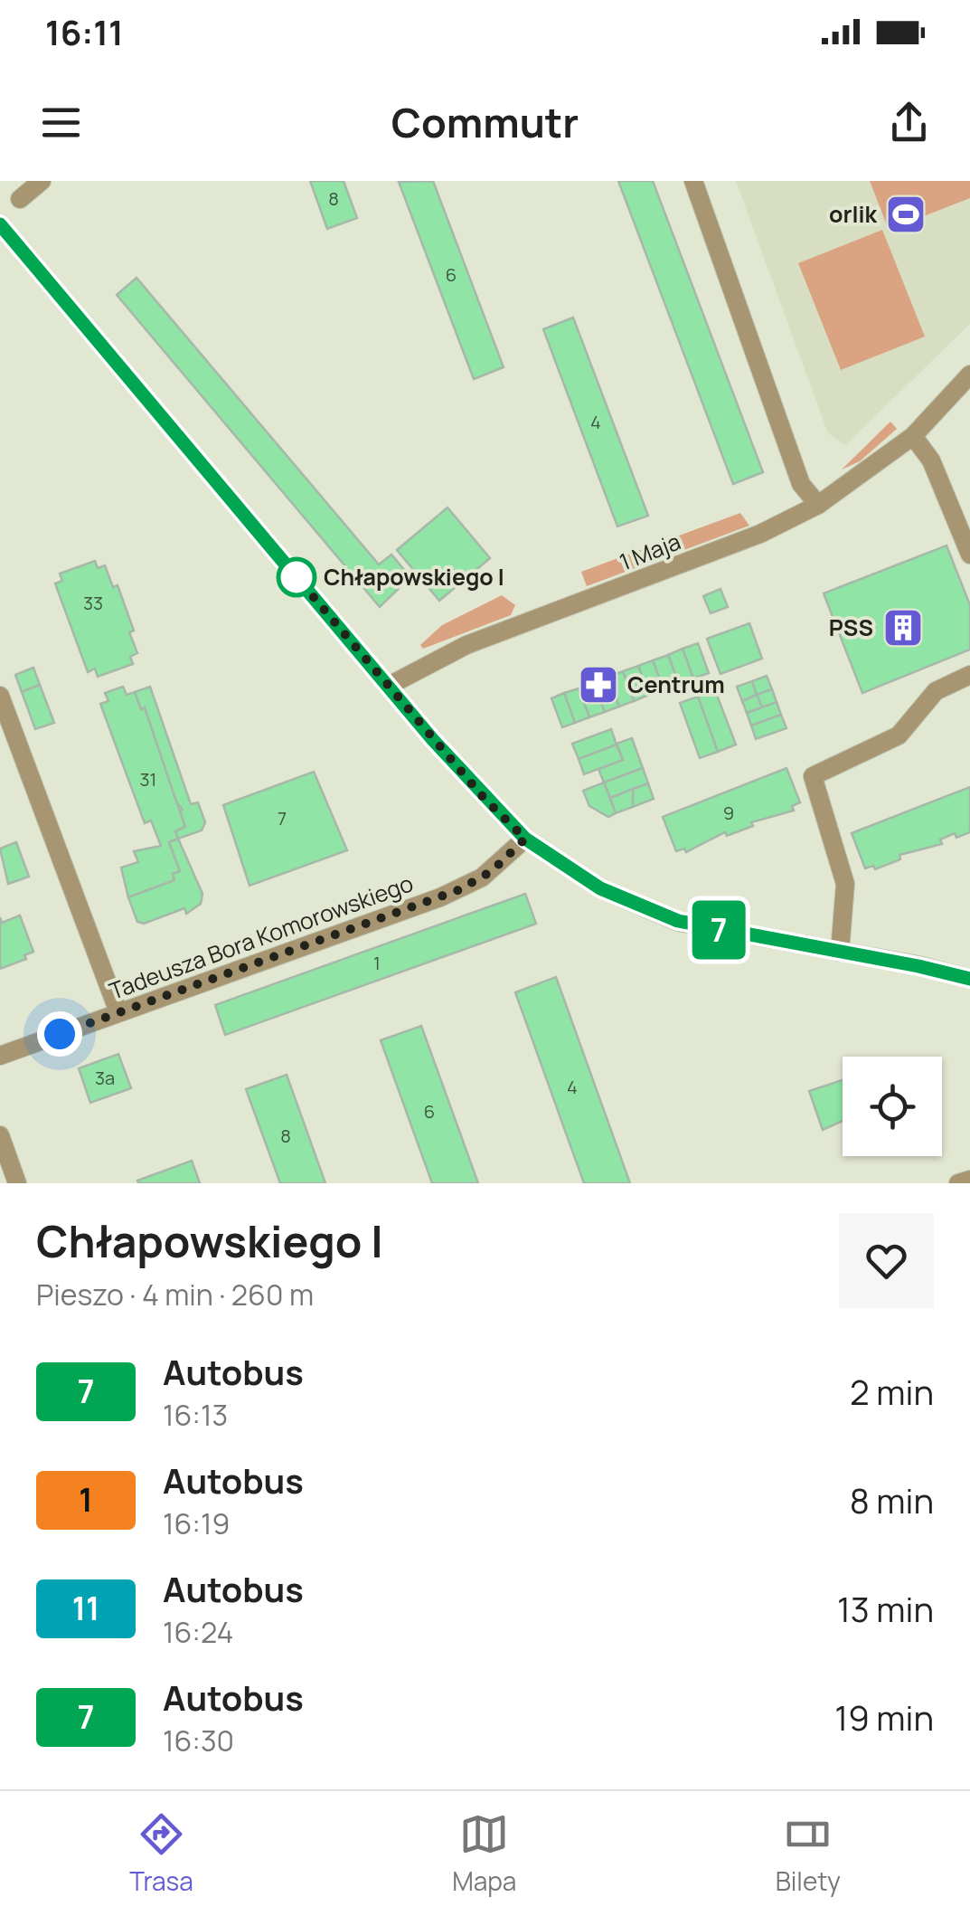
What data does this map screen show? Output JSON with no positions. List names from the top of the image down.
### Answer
{
  "streets": {
    "street": ["1 Maja", "Tadeusza Bora Komorowskiego"]
  },
  "places": {
    "sports": ["orlik"],
    "other": ["Chłapowskiego I"],
    "building": ["PSS"],
    "pharmacy": ["Centrum"]
  },
  "lines": ["bus line 7"],
  "house_numbers": [
    "8",
    "6",
    "4",
    "33",
    "31",
    "9",
    "7",
    "1",
    "3a",
    "4",
    "6",
    "8"
  ],
  "page": {
    "status": "16:11",
    "header": "Commutr",
    "on_map": "7",
    "heading": ["Chłapowskiego I", "Pieszo · 4 min · 260 m"],
    "list": [
      {
        "mark": "7",
        "name": "Autobus",
        "note": "16:13",
        "value": "2 min"
      },
      {
        "mark": "1",
        "name": "Autobus",
        "note": "16:19",
        "value": "8 min"
      },
      {
        "mark": "11",
        "name": "Autobus",
        "note": "16:24",
        "value": "13 min"
      },
      {
        "mark": "7",
        "name": "Autobus",
        "note": "16:30",
        "value": "19 min"
      }
    ],
    "tabs": ["Trasa", "Mapa", "Bilety"]
  }
}
